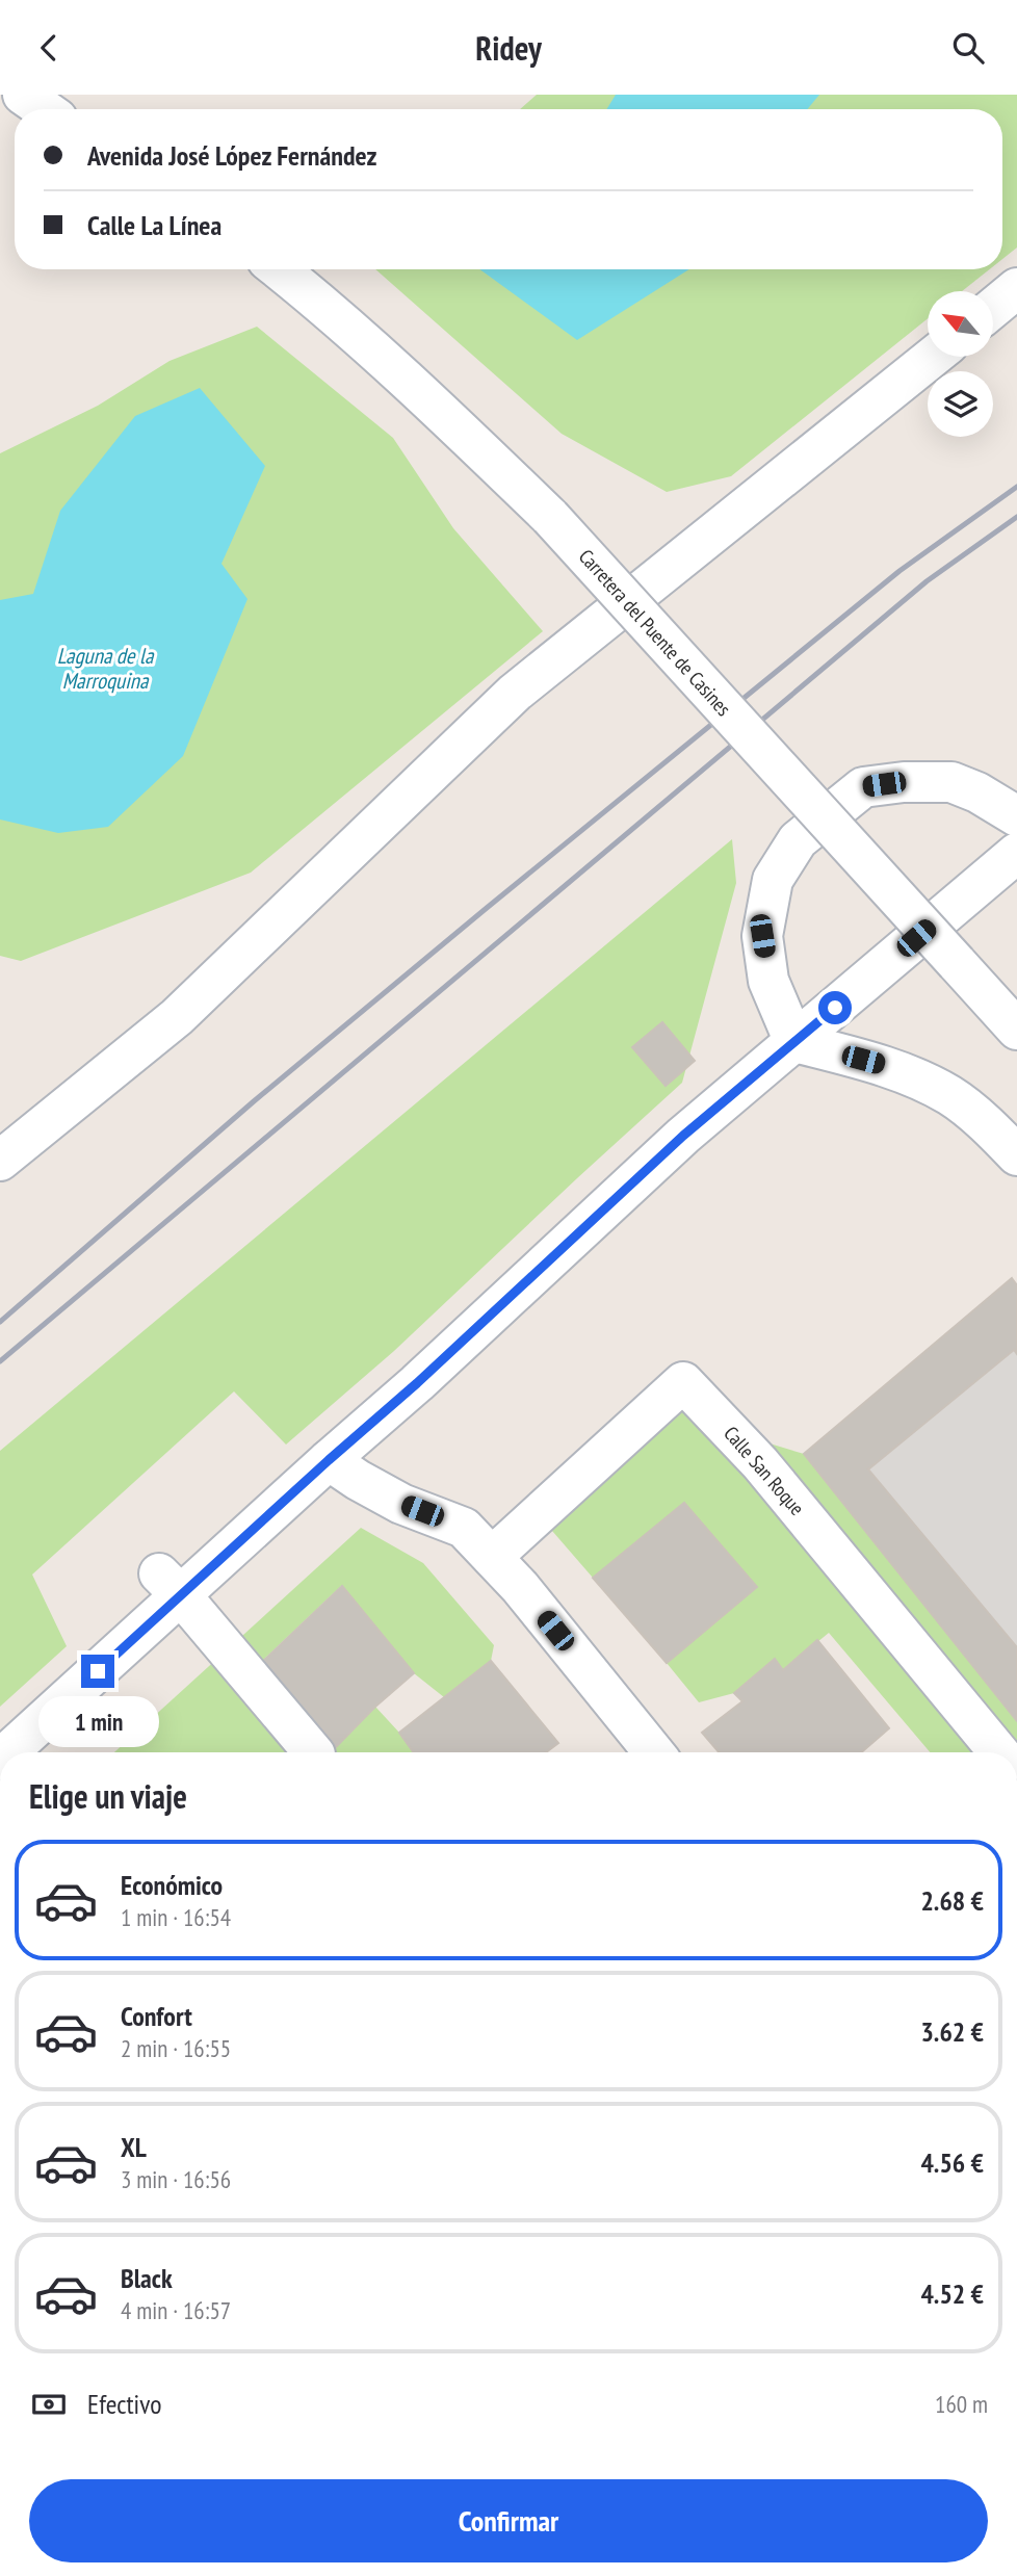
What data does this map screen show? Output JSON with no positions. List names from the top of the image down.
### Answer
{
  "streets": {
    "street": ["Carretera del Puente de Casines", "Calle San Roque"]
  },
  "water": ["Laguna de la Marroquina"],
  "north": "top left",
  "page": {
    "header": "Ridey",
    "banner": ["Avenida José López Fernández", "Calle La Línea"],
    "bubble": "1 min",
    "heading": "Elige un viaje",
    "list": [
      {
        "name": "Económico",
        "note": "1 min · 16:54",
        "value": "2.68 €"
      },
      {
        "name": "Confort",
        "note": "2 min · 16:55",
        "value": "3.62 €"
      },
      {
        "name": "XL",
        "note": "3 min · 16:56",
        "value": "4.56 €"
      },
      {
        "name": "Black",
        "note": "4 min · 16:57",
        "value": "4.52 €"
      }
    ],
    "pay": ["Efectivo", "160 m"],
    "buttons": "Confirmar"
  }
}
